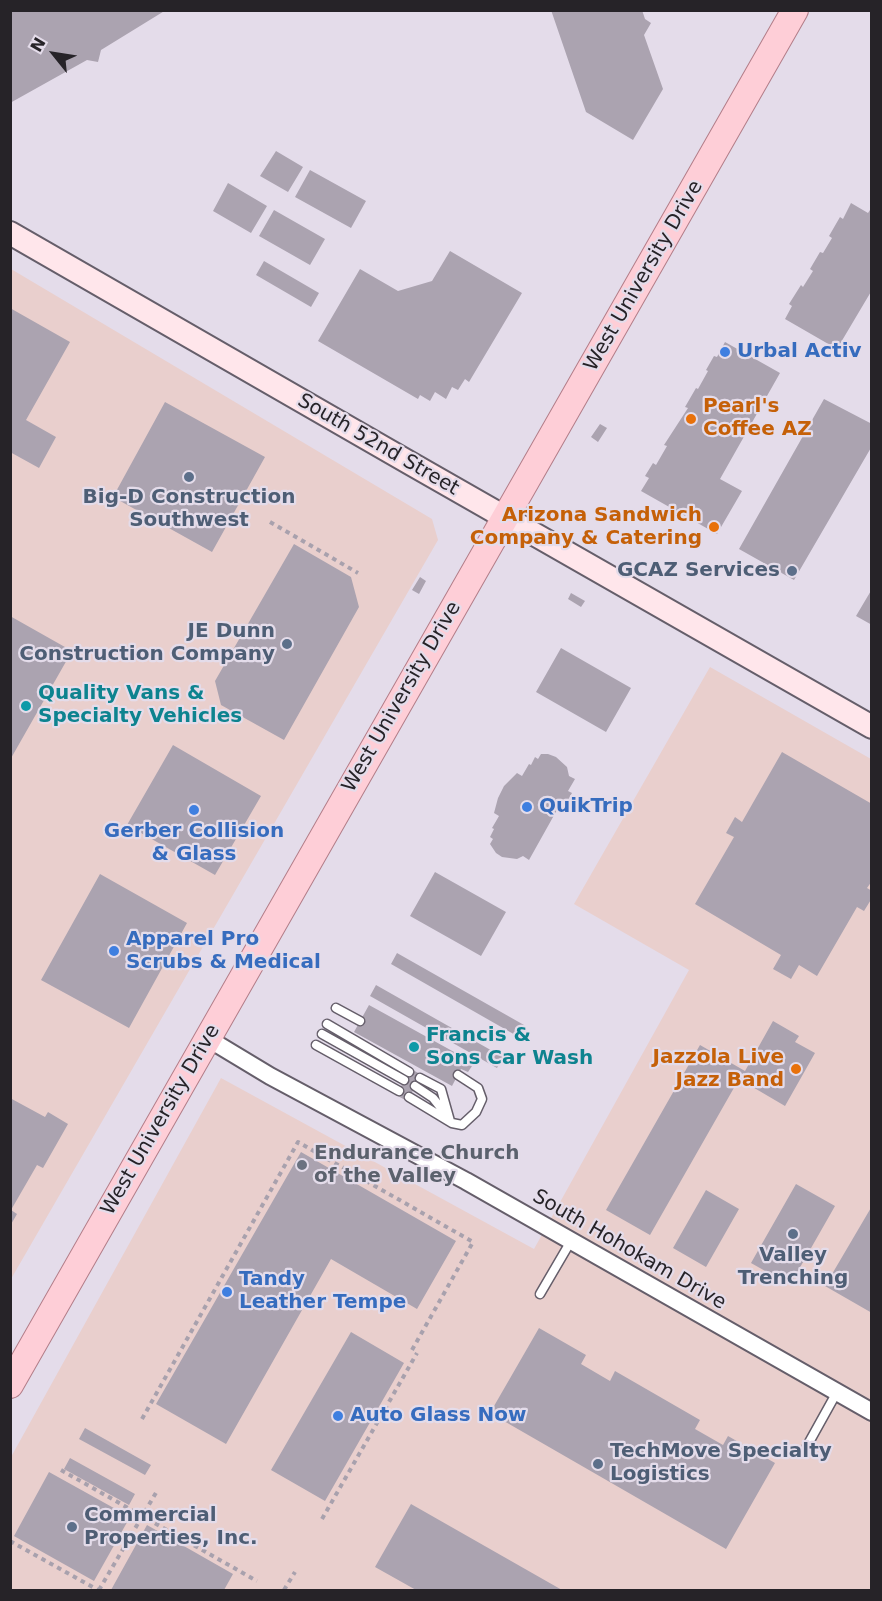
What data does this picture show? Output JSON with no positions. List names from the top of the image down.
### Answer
{
  "streets": {
    "main road": ["West University Drive", "South 52nd Street"],
    "street": ["South Hohokam Drive"]
  },
  "crossings": [
    ["West University Drive", "South 52nd Street"],
    ["West University Drive", "South Hohokam Drive"]
  ],
  "places": [
    "Urbal Activ",
    "Pearl's Coffee AZ",
    "Big-D Construction Southwest",
    "Arizona Sandwich Company & Catering",
    "GCAZ Services",
    "JE Dunn Construction Company",
    "Quality Vans & Specialty Vehicles",
    "QuikTrip",
    "Gerber Collision & Glass",
    "Apparel Pro Scrubs & Medical",
    "Francis & Sons Car Wash",
    "Jazzola Live Jazz Band",
    "Endurance Church of the Valley",
    "Valley Trenching",
    "Tandy Leather Tempe",
    "Auto Glass Now",
    "TechMove Specialty Logistics",
    "Commercial Properties, Inc."
  ],
  "north": "top left"
}
